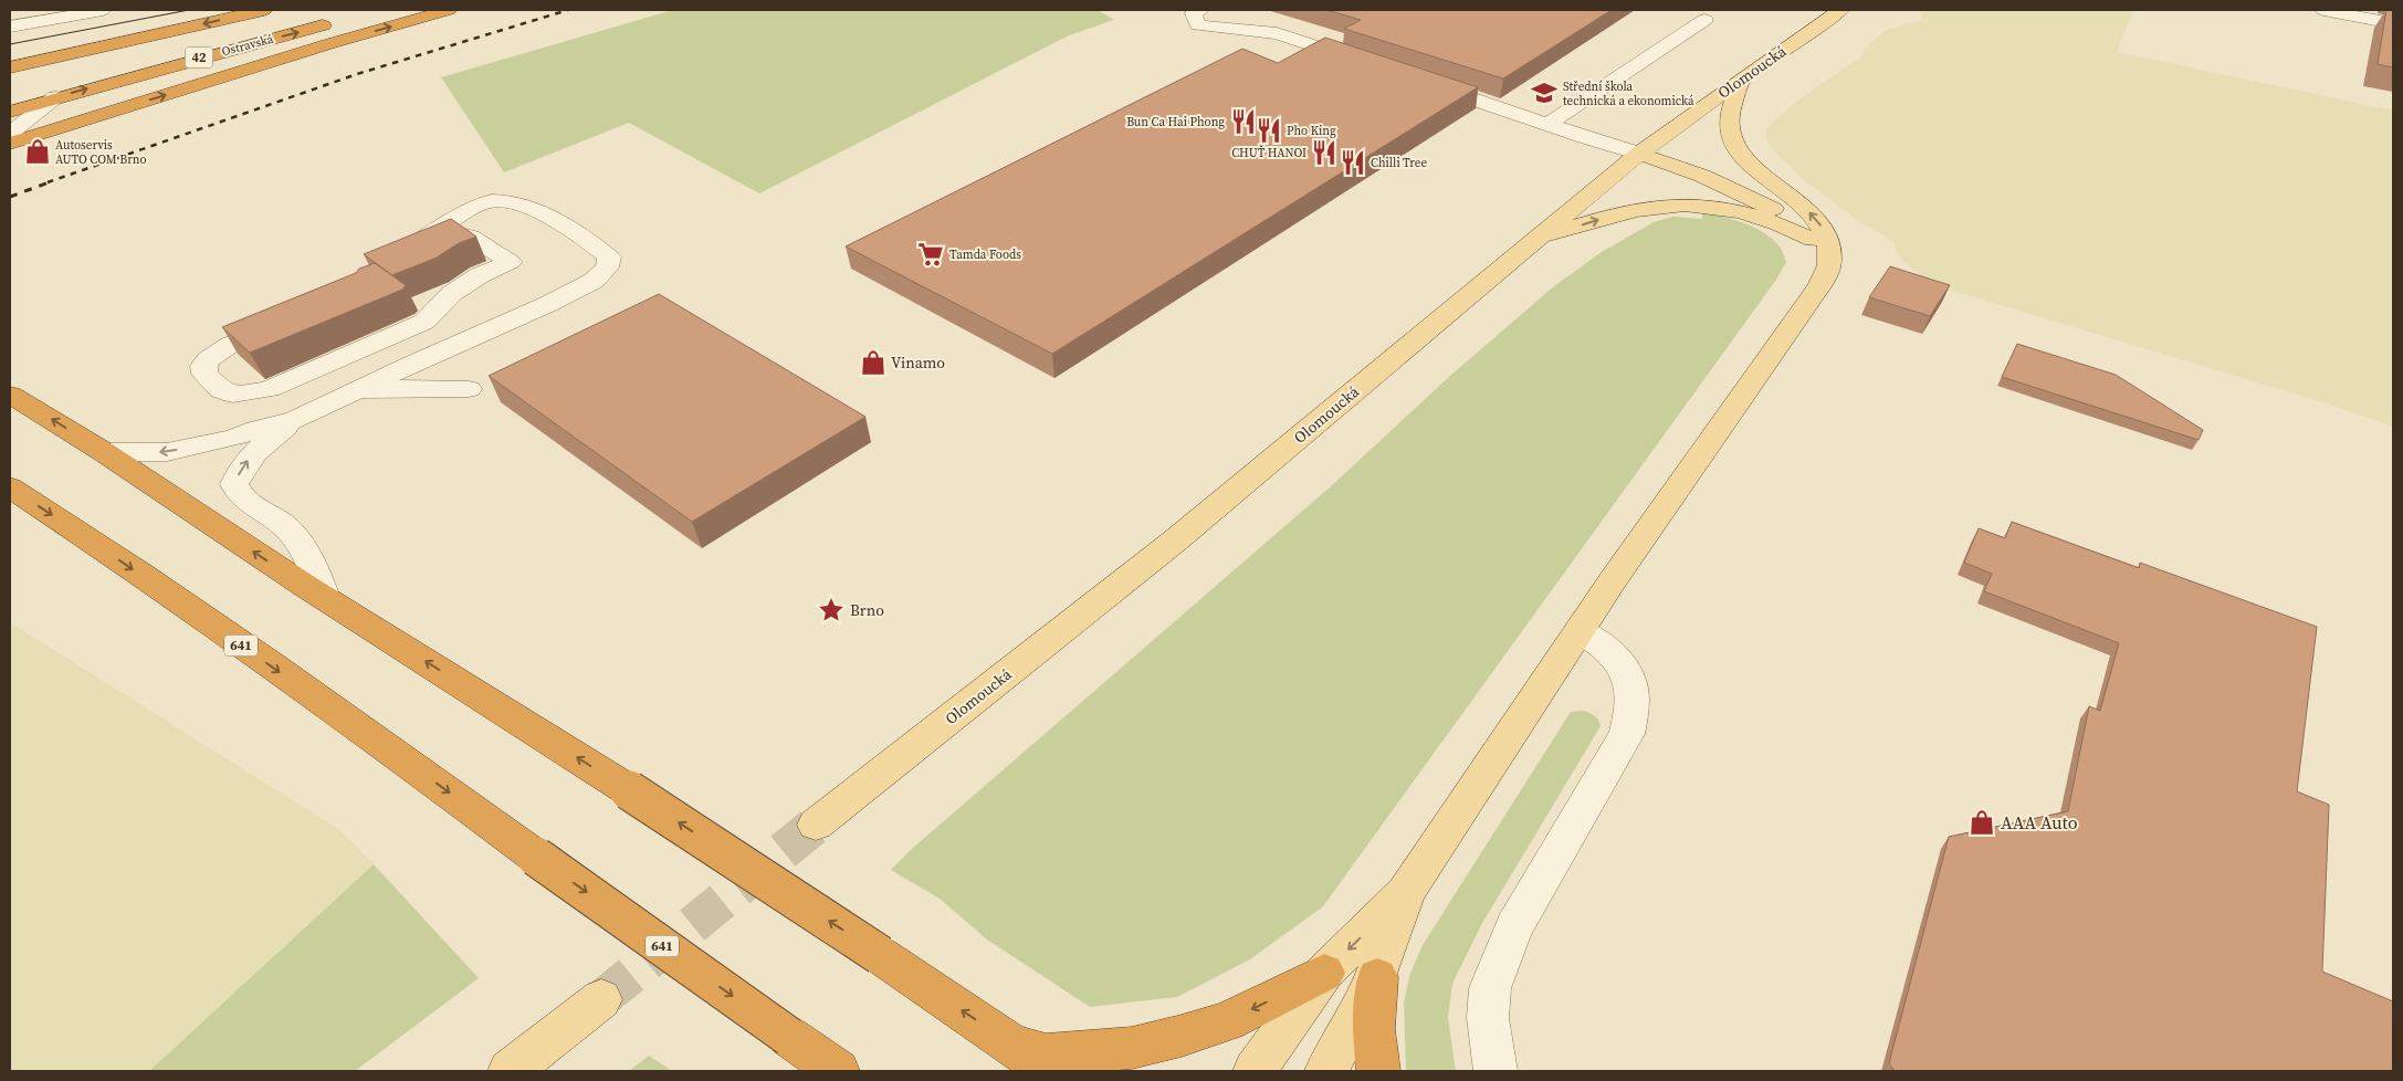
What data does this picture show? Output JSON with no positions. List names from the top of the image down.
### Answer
{
  "streets": {
    "highway": ["Ostravská", "42", "641"],
    "main road": ["Olomoucká"]
  },
  "places": {
    "school or university": ["Střední škola technická a ekonomická"],
    "restaurant": [
      "Bun Ca Hai Phong",
      "Pho King",
      "CHUŤ HANOI",
      "Chilli Tree"
    ],
    "shop": ["Autoservis AUTO COM Brno", "Vinamo", "AAA Auto"],
    "supermarket": ["Tamda Foods"],
    "place": ["Brno"]
  }
}
